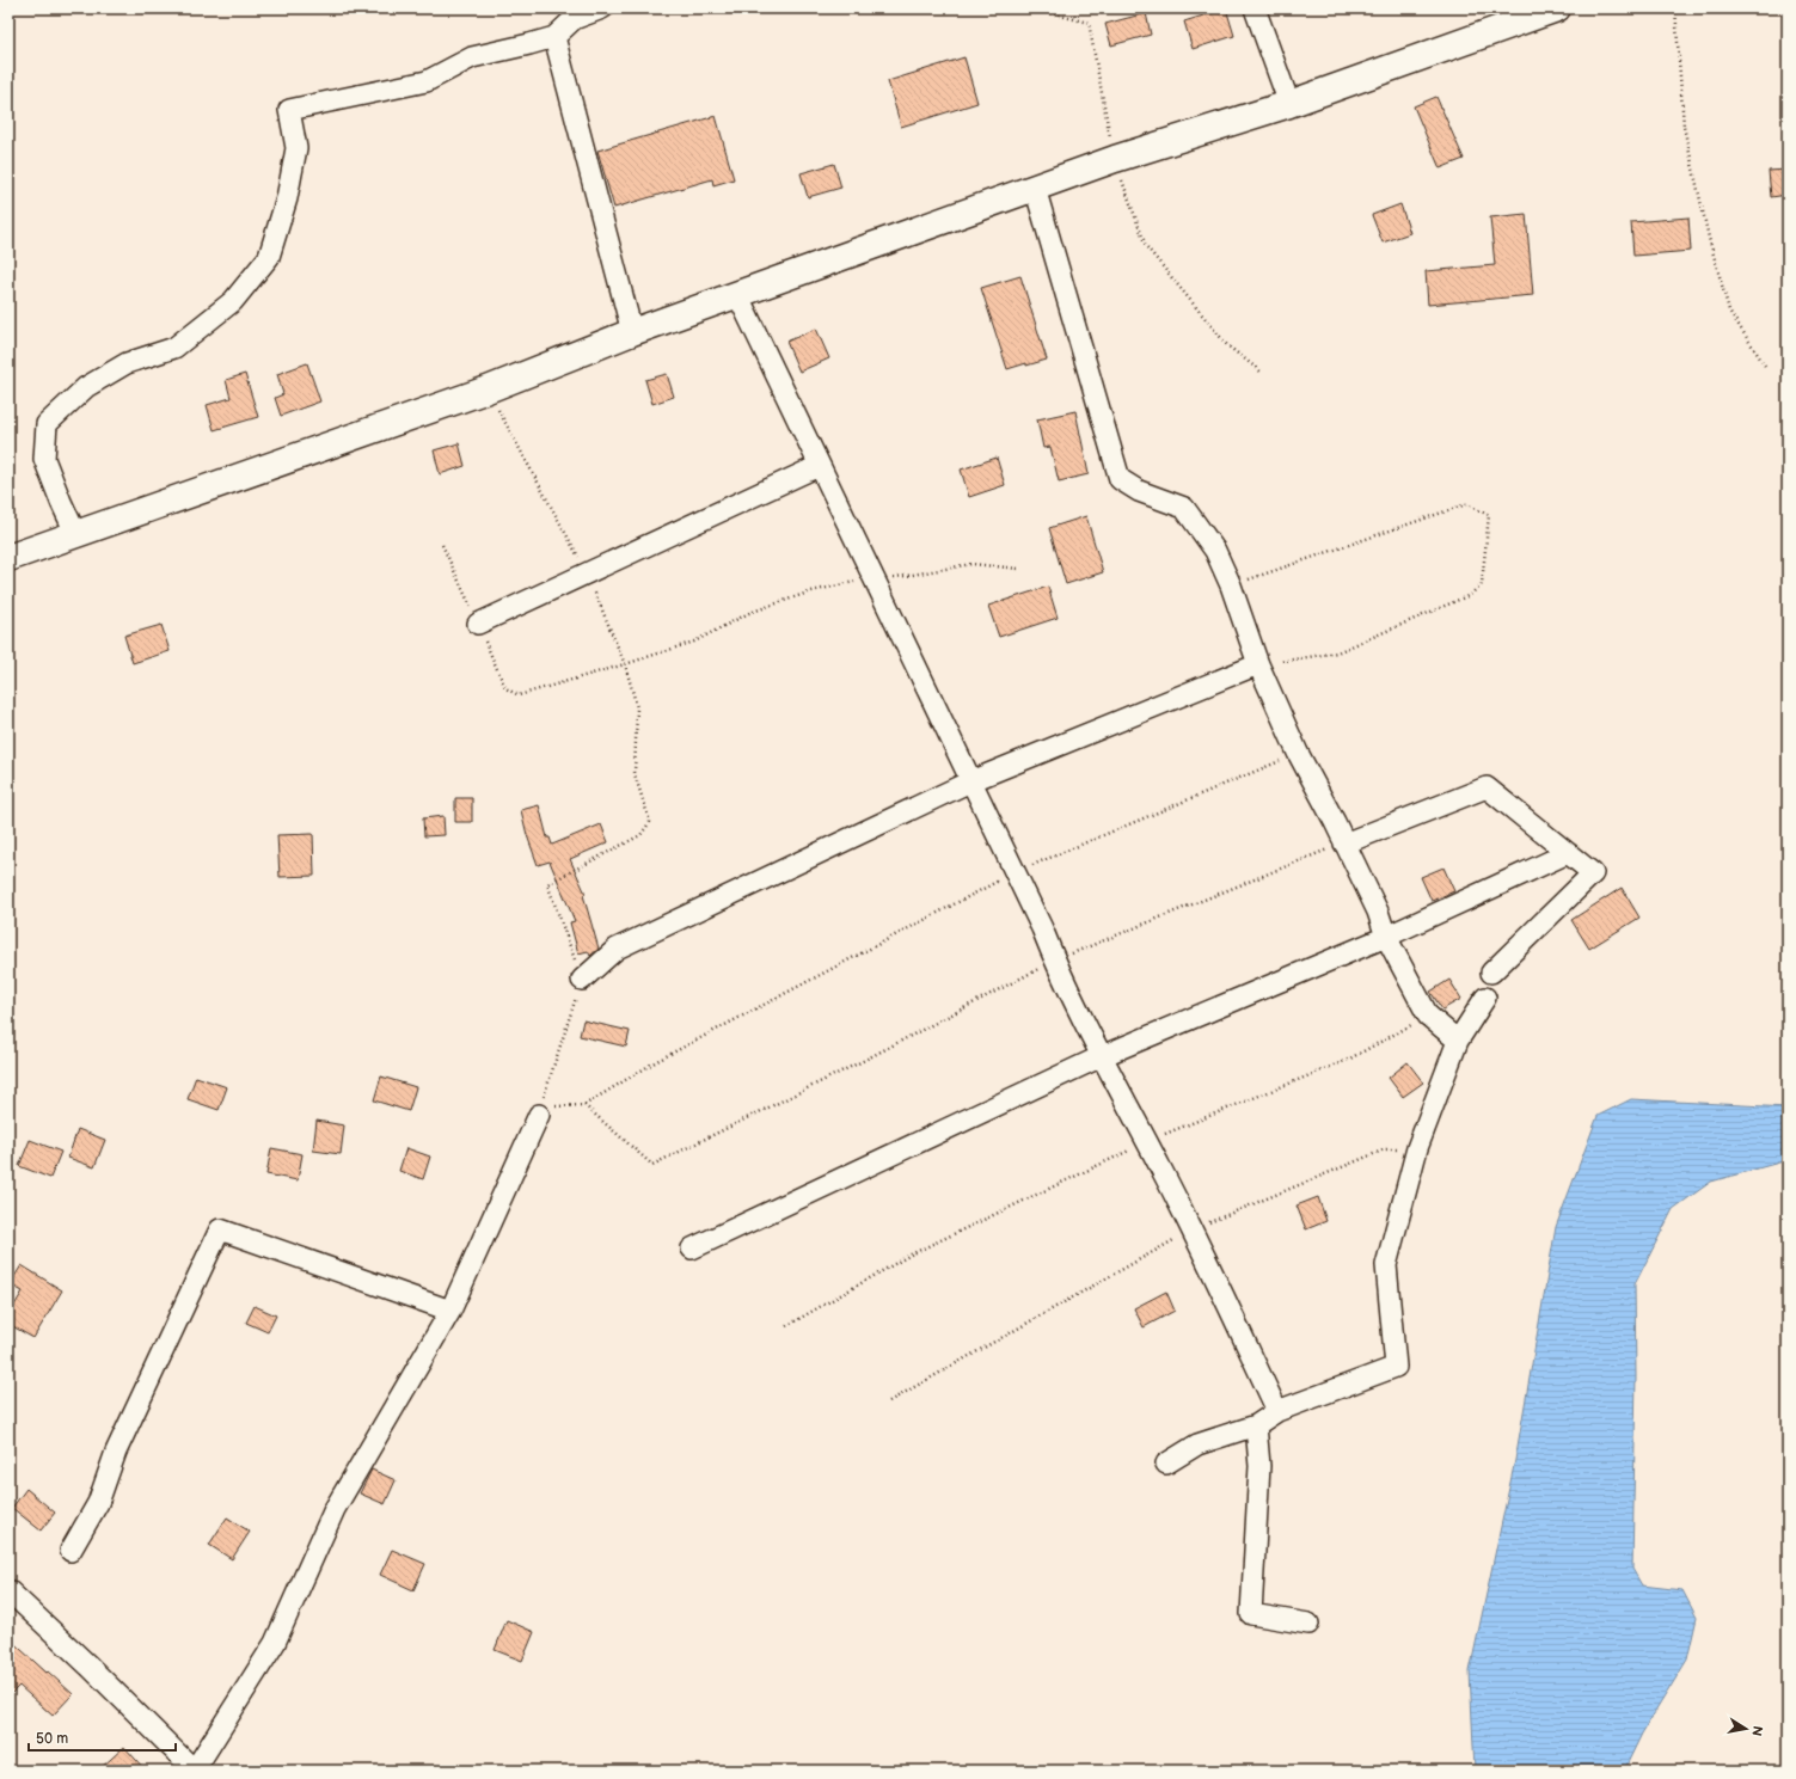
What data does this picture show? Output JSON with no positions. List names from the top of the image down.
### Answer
{
  "scale_bar": "50 m",
  "north": "right"
}
